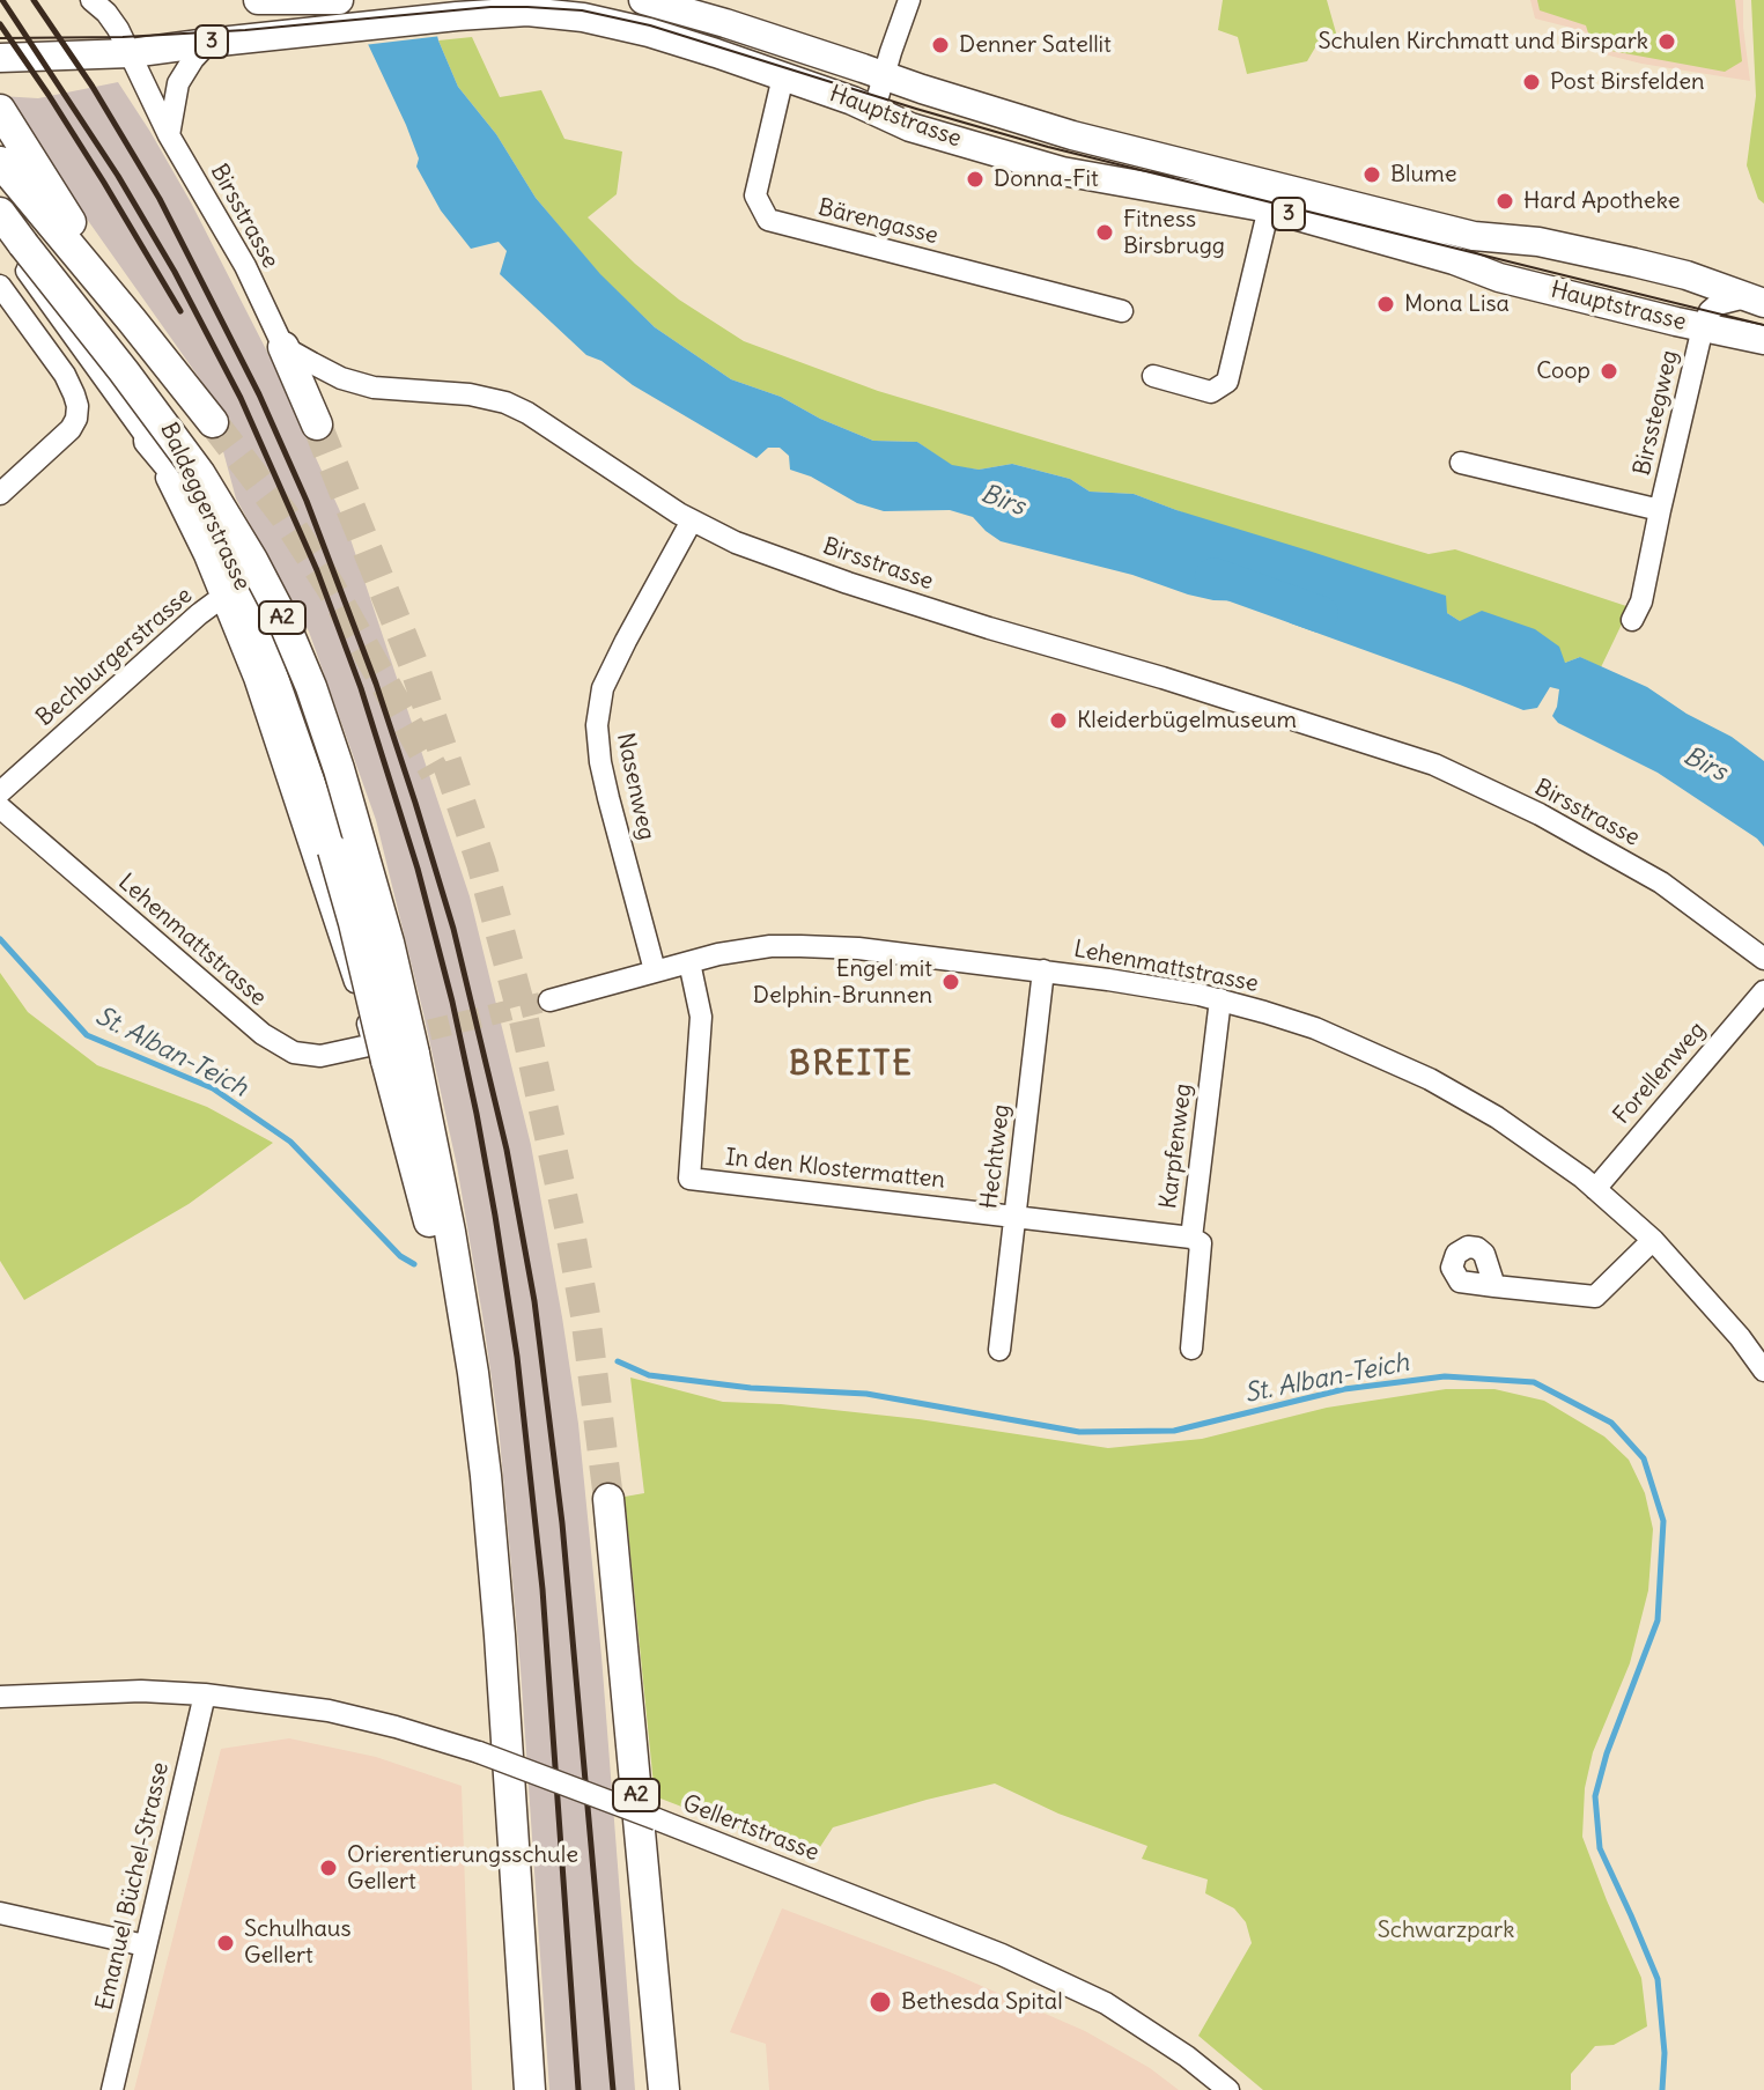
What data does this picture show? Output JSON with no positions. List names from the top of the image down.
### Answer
{
  "streets": {
    "highway": ["A2"],
    "main road": ["3", "Hauptstrasse"],
    "street": [
      "Birsstrasse",
      "Bärengasse",
      "Birsstegweg",
      "Baldeggerstrasse",
      "Bechburgerstrasse",
      "Nasenweg",
      "Lehenmattstrasse",
      "Forellenweg",
      "Karpfenweg",
      "Hechtweg",
      "In den Klostermatten",
      "Gellertstrasse",
      "Emanuel Büchel-Strasse"
    ]
  },
  "crossings": [
    ["3", "Hauptstrasse"],
    ["3", "Birsstrasse"],
    ["Hauptstrasse", "Bärengasse"],
    ["Hauptstrasse", "Birsstegweg"],
    ["Birsstrasse", "Nasenweg"],
    ["Baldeggerstrasse", "A2"],
    ["Baldeggerstrasse", "Bechburgerstrasse"],
    ["Baldeggerstrasse", "Lehenmattstrasse"],
    ["A2", "Lehenmattstrasse"],
    ["Nasenweg", "Lehenmattstrasse"],
    ["Lehenmattstrasse", "Forellenweg"],
    ["Lehenmattstrasse", "Karpfenweg"],
    ["Lehenmattstrasse", "Hechtweg"],
    ["Lehenmattstrasse", "In den Klostermatten"],
    ["Karpfenweg", "In den Klostermatten"],
    ["Hechtweg", "In den Klostermatten"],
    ["Gellertstrasse", "Emanuel Büchel-Strasse"]
  ],
  "districts": ["BREITE"],
  "water": ["Birs", "St. Alban-Teich"],
  "parks": ["Schwarzpark"],
  "places": [
    "Schulen Kirchmatt und Birspark",
    "Denner Satellit",
    "Post Birsfelden",
    "Blume",
    "Donna-Fit",
    "Hard Apotheke",
    "Fitness Birsbrugg",
    "Mona Lisa",
    "Coop",
    "Kleiderbügelmuseum",
    "Engel mit Delphin-Brunnen",
    "Orierentierungsschule Gellert",
    "Schulhaus Gellert",
    "Bethesda Spital"
  ]
}
